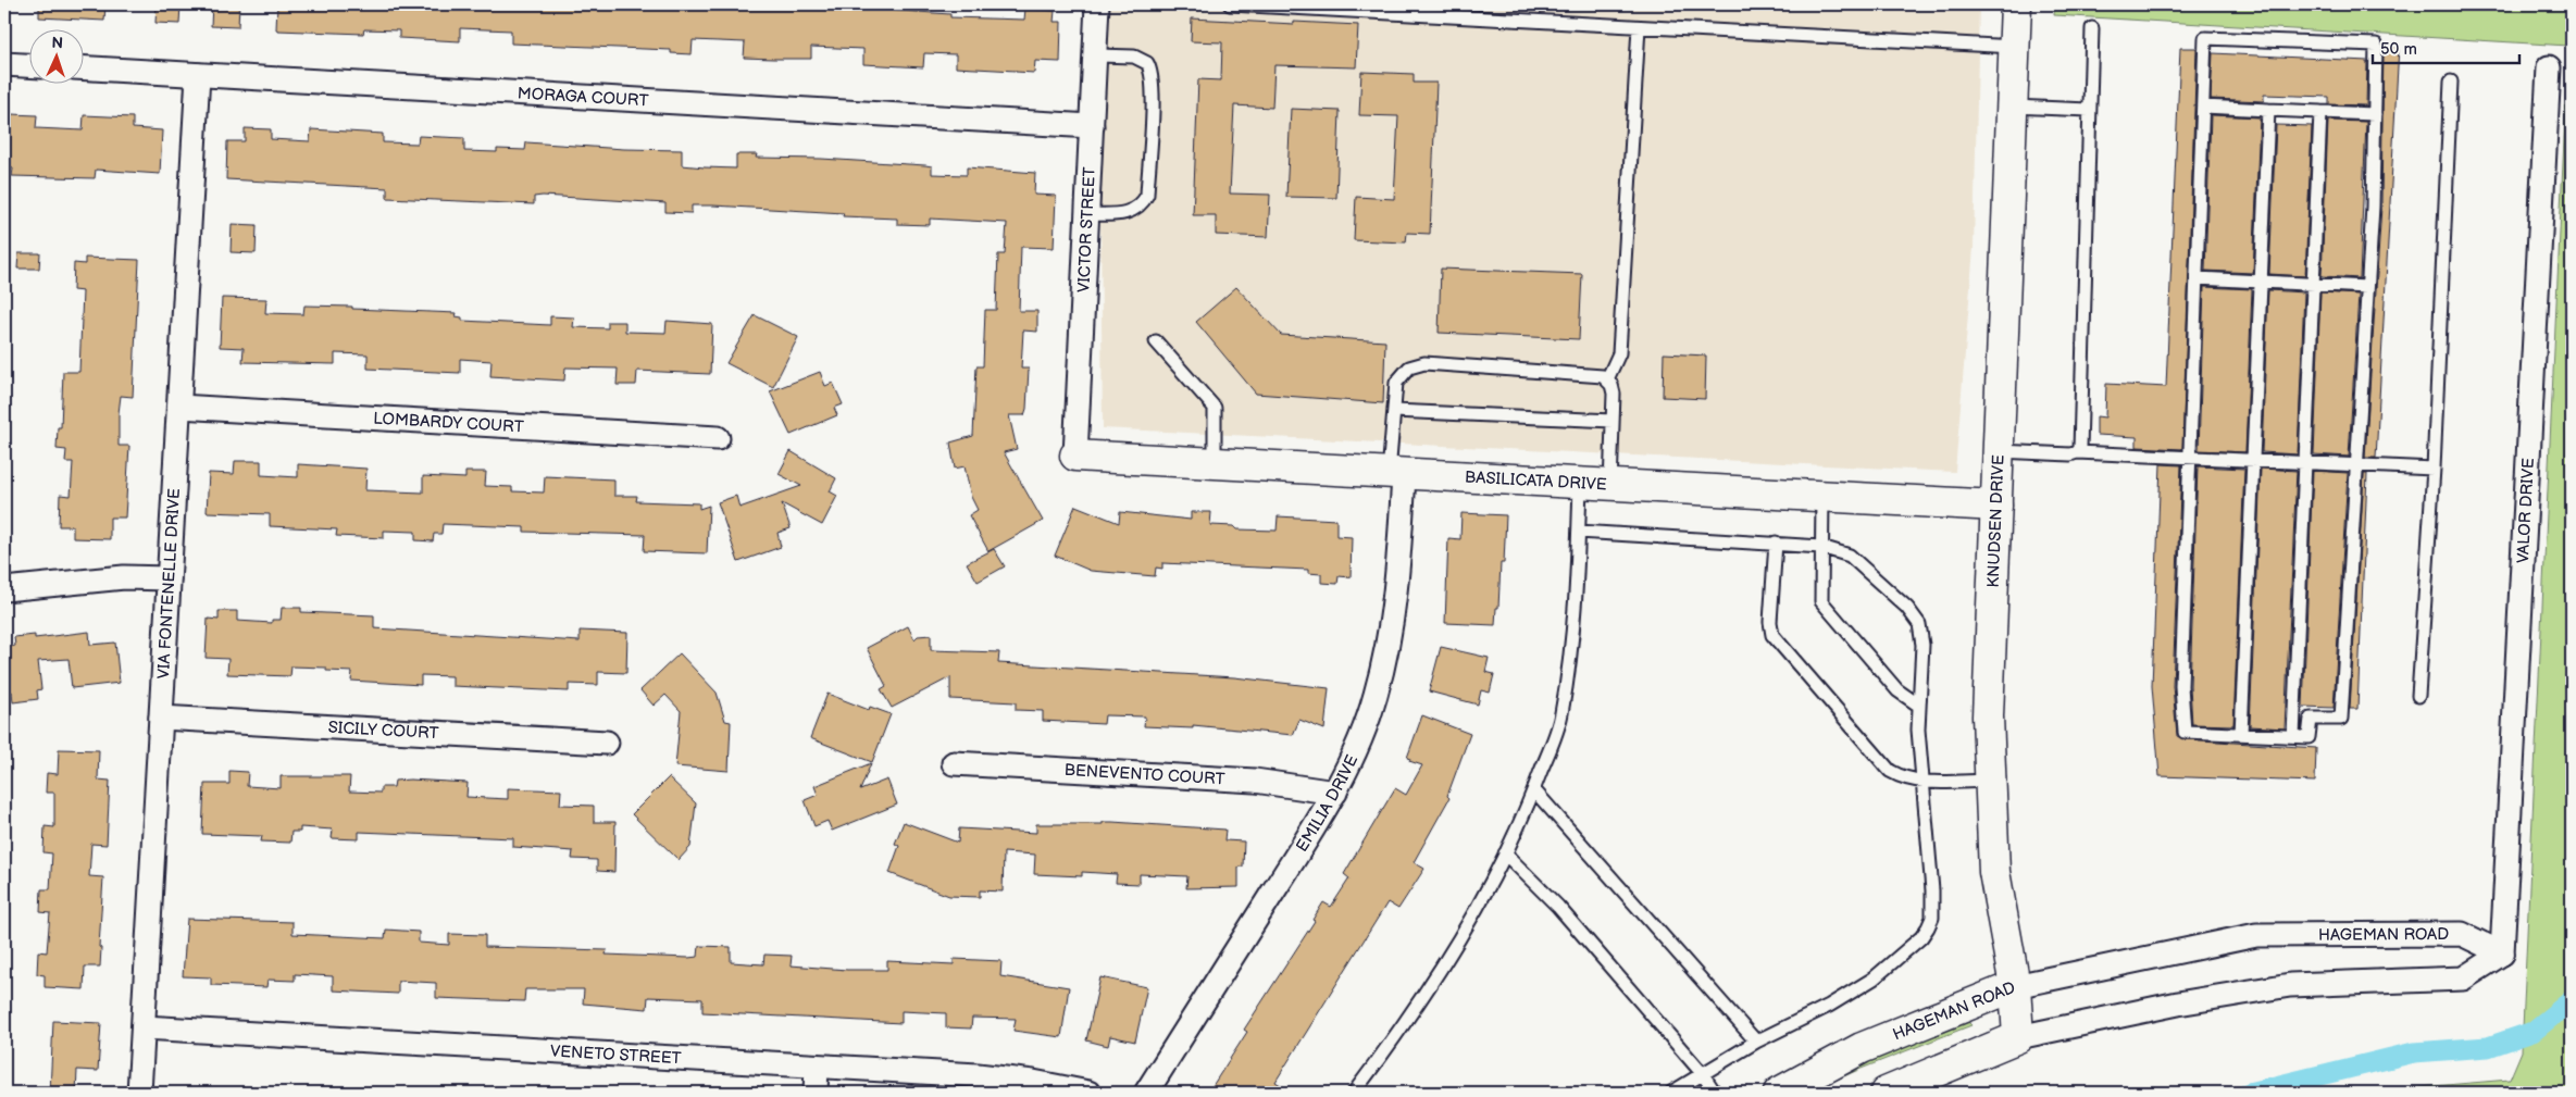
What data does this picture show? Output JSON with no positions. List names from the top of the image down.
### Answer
{
  "streets": {
    "main road": ["BASILICATA DRIVE", "KNUDSEN DRIVE", "HAGEMAN ROAD"],
    "street": [
      "MORAGA COURT",
      "VICTOR STREET",
      "LOMBARDY COURT",
      "VALOR DRIVE",
      "VIA FONTENELLE DRIVE",
      "SICILY COURT",
      "BENEVENTO COURT",
      "EMILIA DRIVE",
      "VENETO STREET"
    ]
  },
  "crossings": [
    ["MORAGA COURT", "VICTOR STREET"],
    ["MORAGA COURT", "VIA FONTENELLE DRIVE"],
    ["VICTOR STREET", "BASILICATA DRIVE"],
    ["LOMBARDY COURT", "VIA FONTENELLE DRIVE"],
    ["BASILICATA DRIVE", "KNUDSEN DRIVE"],
    ["BASILICATA DRIVE", "EMILIA DRIVE"],
    ["VALOR DRIVE", "HAGEMAN ROAD"],
    ["KNUDSEN DRIVE", "HAGEMAN ROAD"],
    ["VIA FONTENELLE DRIVE", "SICILY COURT"],
    ["VIA FONTENELLE DRIVE", "VENETO STREET"],
    ["BENEVENTO COURT", "EMILIA DRIVE"]
  ],
  "scale_bar": "50 m",
  "north": "top"
}
